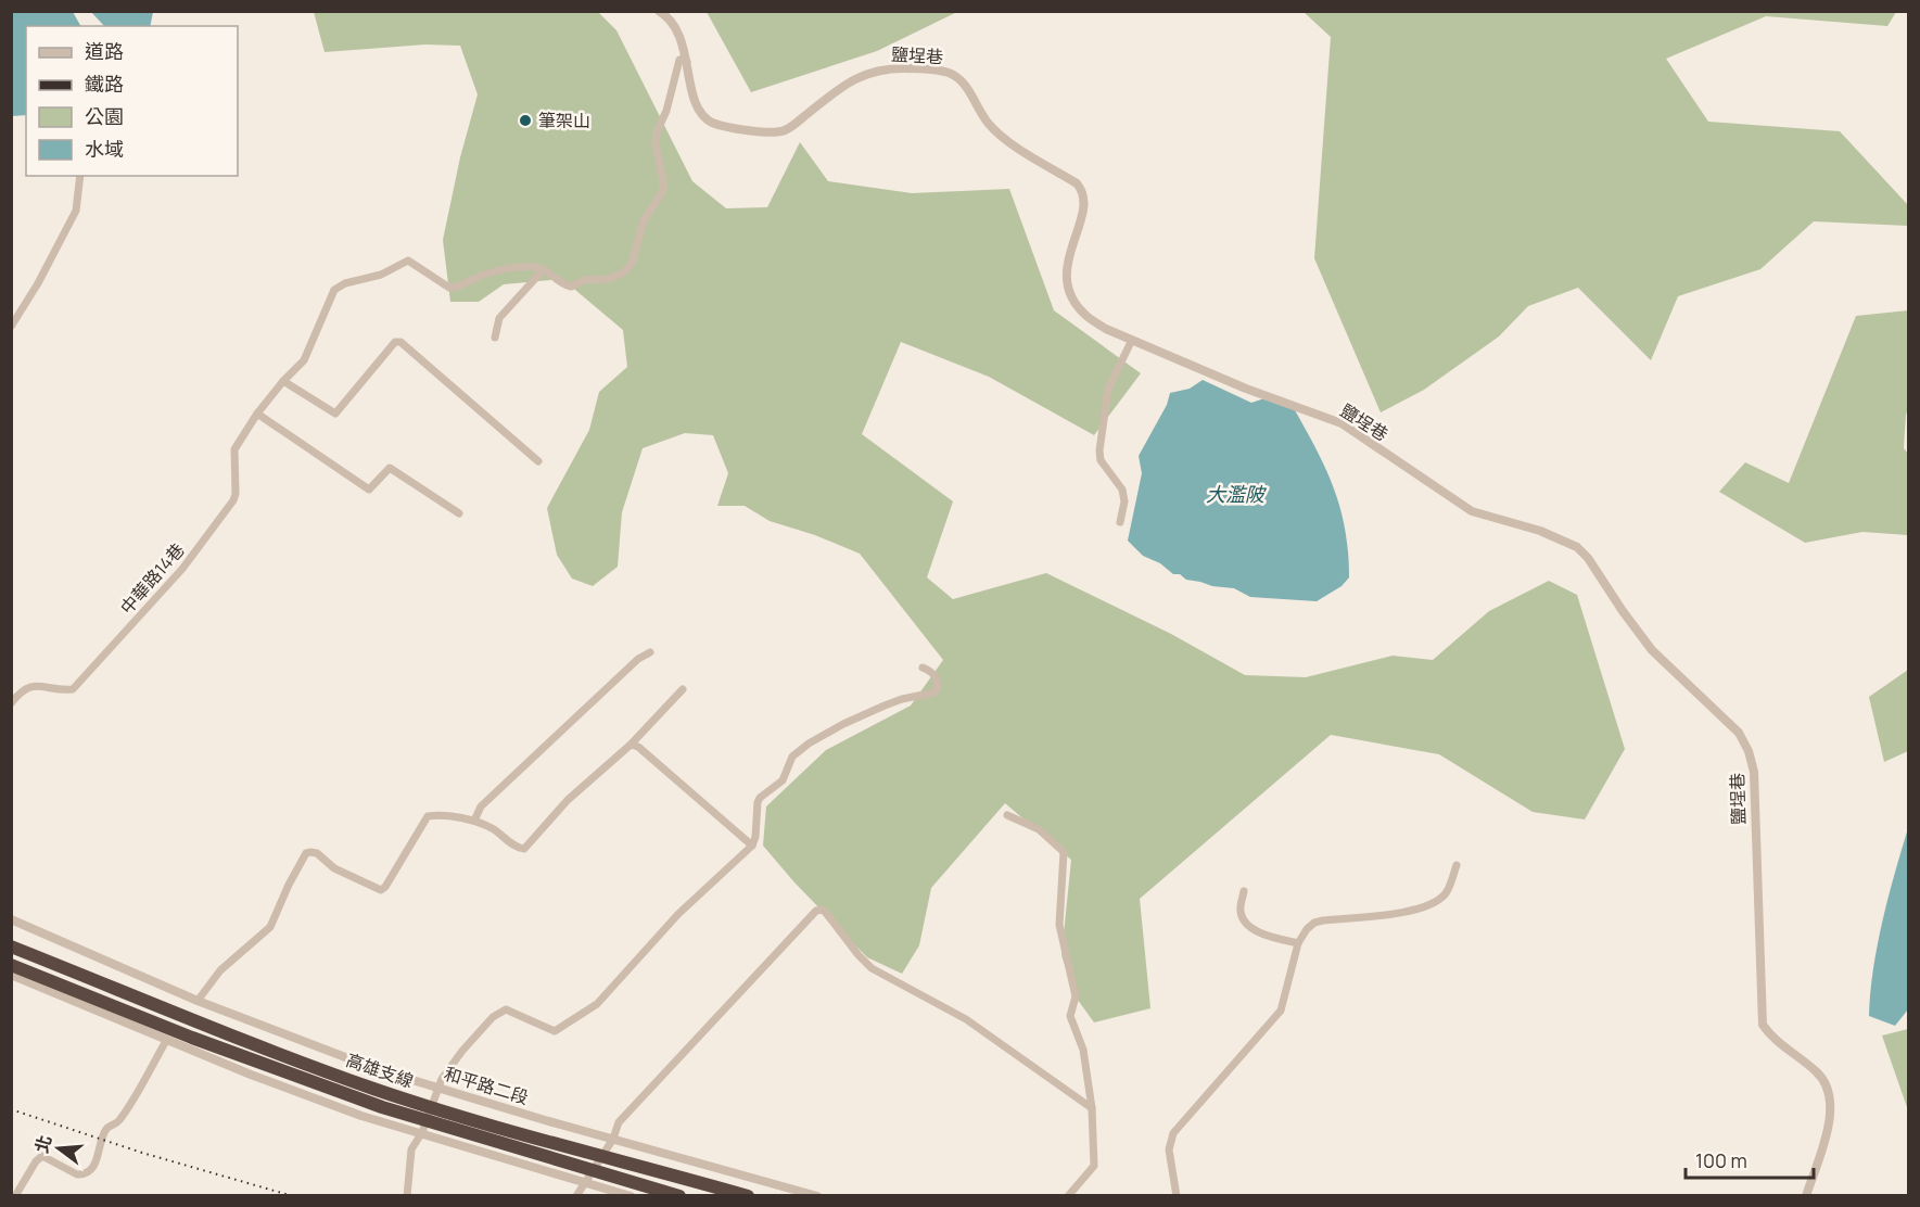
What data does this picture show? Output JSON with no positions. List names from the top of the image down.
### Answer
{
  "streets": {
    "highway": ["高雄支線"],
    "street": ["鹽埕巷", "中華路14巷", "和平路二段"]
  },
  "water": ["大濫陂"],
  "places": ["筆架山"],
  "legend": [
    "道路",
    "鐵路",
    "公園",
    "水域"
  ],
  "scale_bar": "100 m",
  "north": "left"
}
